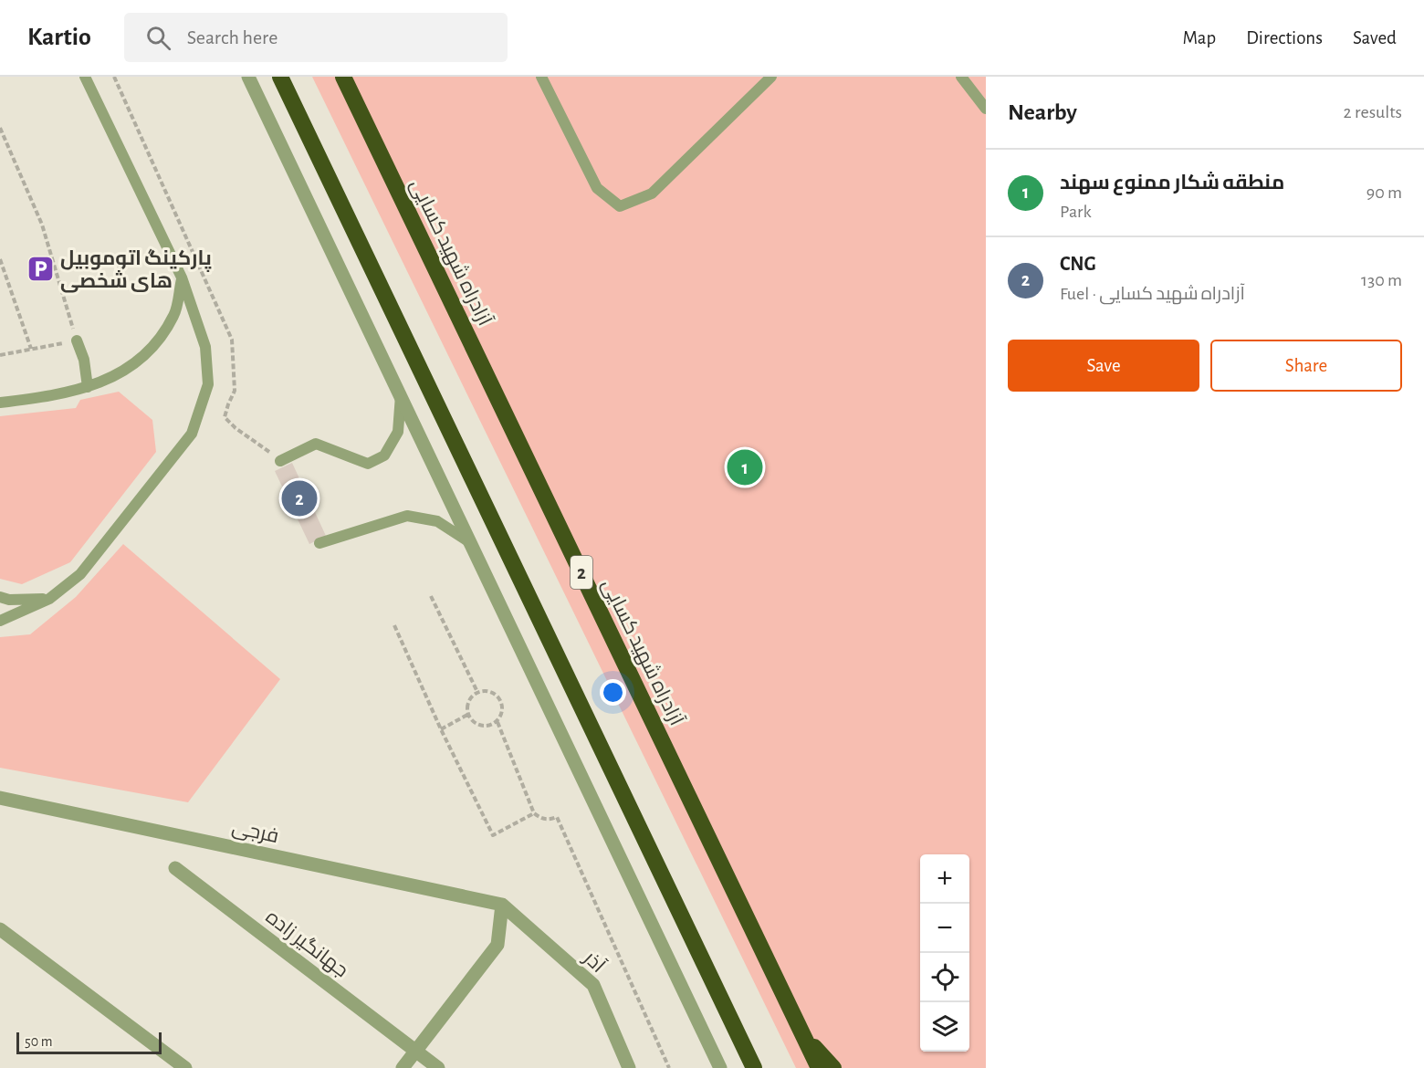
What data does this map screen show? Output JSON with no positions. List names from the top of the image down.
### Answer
{
  "streets": {
    "highway": ["آزادراه شهید کسایی", "2"],
    "street": ["فرجی", "جهانگیر زاده", "آذر"]
  },
  "crossings": [
    ["فرجی", "آذر"]
  ],
  "places": {
    "parking": ["پارکینگ اتوموبیل های شخصی"]
  },
  "scale_bar": "50 m",
  "page": {
    "header": "Kartio",
    "search": "Search here",
    "nav": ["Map", "Directions", "Saved"],
    "heading": ["Nearby", "2 results"],
    "list": [
      {
        "mark": "1",
        "name": "منطقه شکار ممنوع سهند",
        "note": "Park",
        "value": "90 m"
      },
      {
        "mark": "2",
        "name": "CNG",
        "note": "Fuel · آزادراه شهید کسایی",
        "value": "130 m"
      }
    ],
    "buttons": ["Save", "Share"],
    "pins": ["1", "2"],
    "map_buttons": ["+", "−"],
    "scale": "50 m"
  }
}
